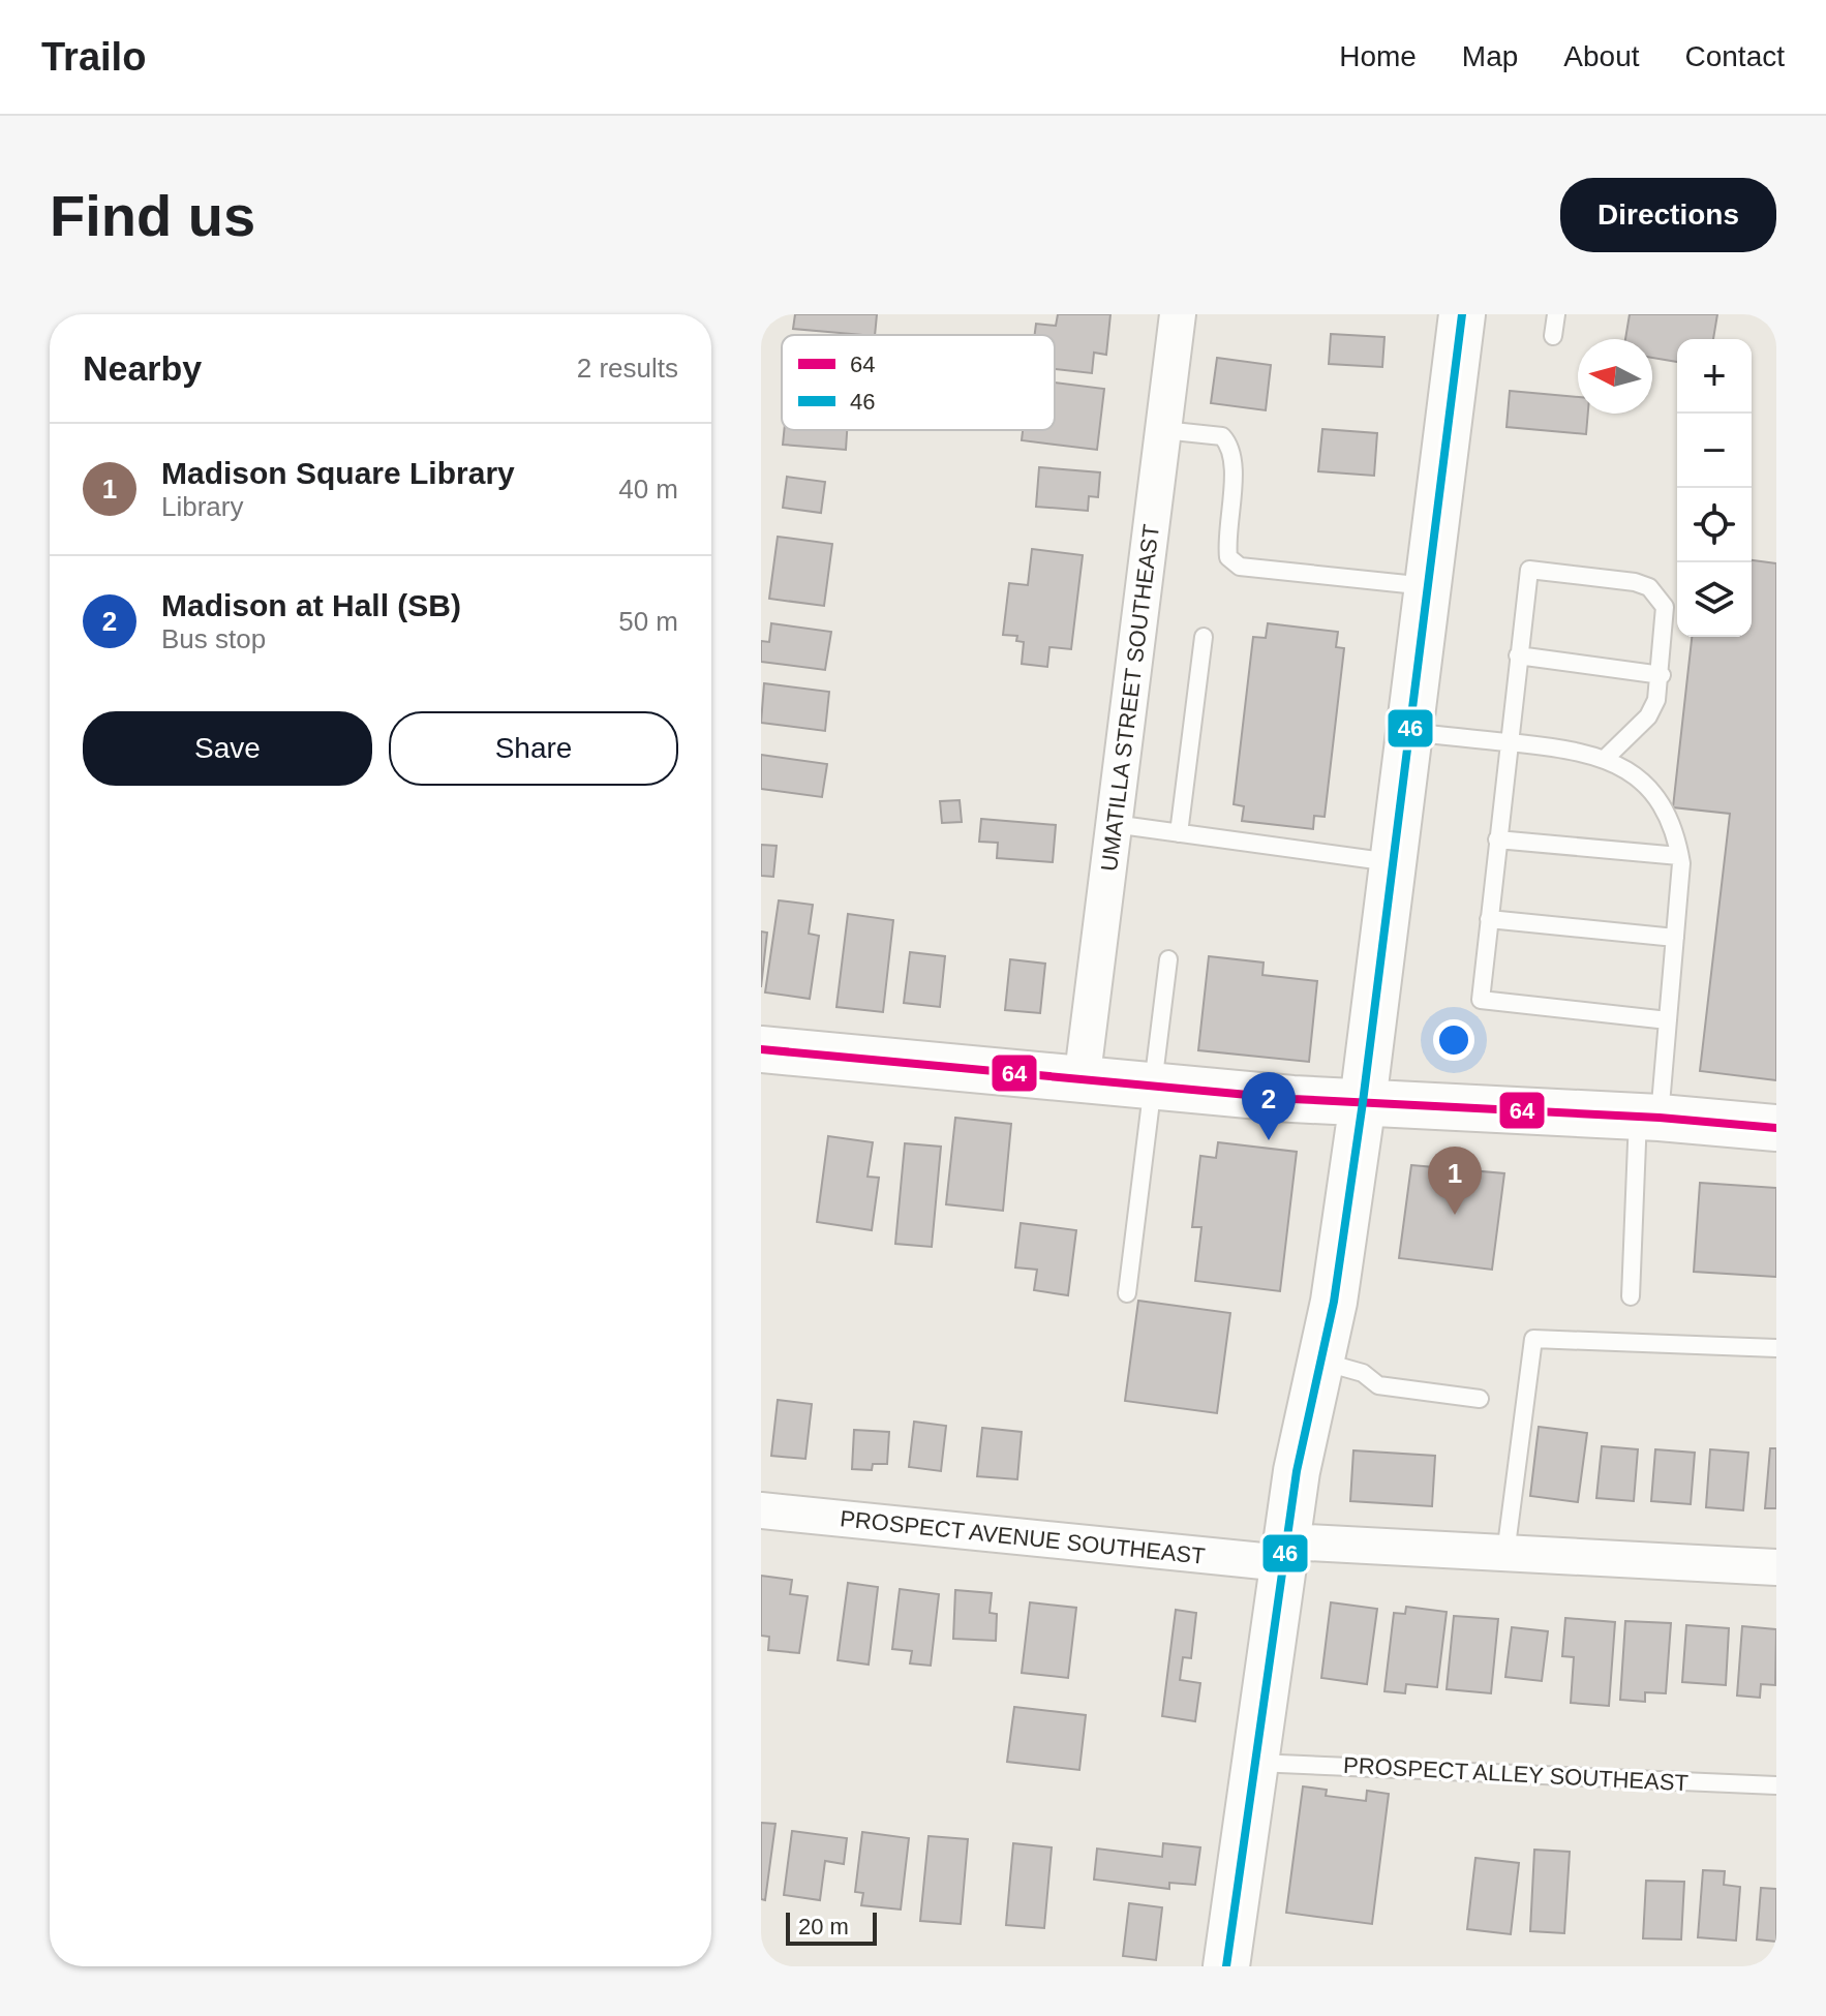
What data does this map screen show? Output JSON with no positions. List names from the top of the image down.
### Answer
{
  "streets": {
    "street": ["UMATILLA STREET SOUTHEAST", "PROSPECT AVENUE SOUTHEAST"],
    "lane": ["PROSPECT ALLEY SOUTHEAST"]
  },
  "lines": ["transit line 46", "transit line 64"],
  "legend": ["64", "46"],
  "scale_bar": "20 m",
  "north": "left",
  "page": {
    "header": "Trailo",
    "nav": [
      "Home",
      "Map",
      "About",
      "Contact"
    ],
    "buttons": [
      "Directions",
      ["Save", "Share"]
    ],
    "title": "Find us",
    "heading": ["Nearby", "2 results"],
    "map_buttons": ["+", "−"],
    "list": [
      {
        "mark": "1",
        "name": "Madison Square Library",
        "note": "Library",
        "value": "40 m"
      },
      {
        "mark": "2",
        "name": "Madison at Hall (SB)",
        "note": "Bus stop",
        "value": "50 m"
      }
    ],
    "pins": ["2", "1"],
    "scale": "20 m"
  }
}
